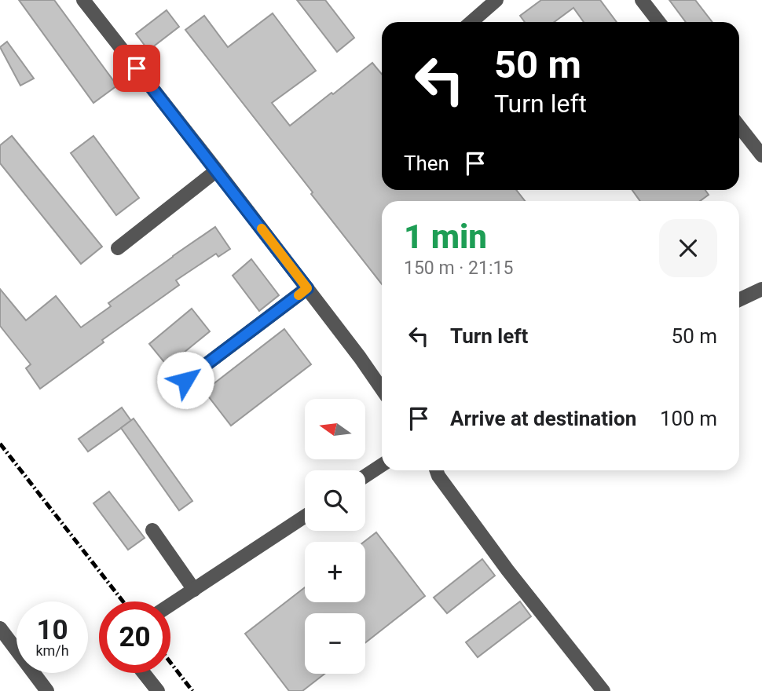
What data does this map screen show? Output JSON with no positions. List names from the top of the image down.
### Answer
{
  "north": "left",
  "page": {
    "turn": ["50 m", "Turn left"],
    "then": "Then",
    "heading": ["1 min", "150 m · 21:15"],
    "list": [
      {
        "name": "Turn left",
        "value": "50 m"
      },
      {
        "name": "Arrive at destination",
        "value": "100 m"
      }
    ],
    "map_buttons": ["+", "−"],
    "speed": "10 km/h",
    "limit": "20"
  }
}
